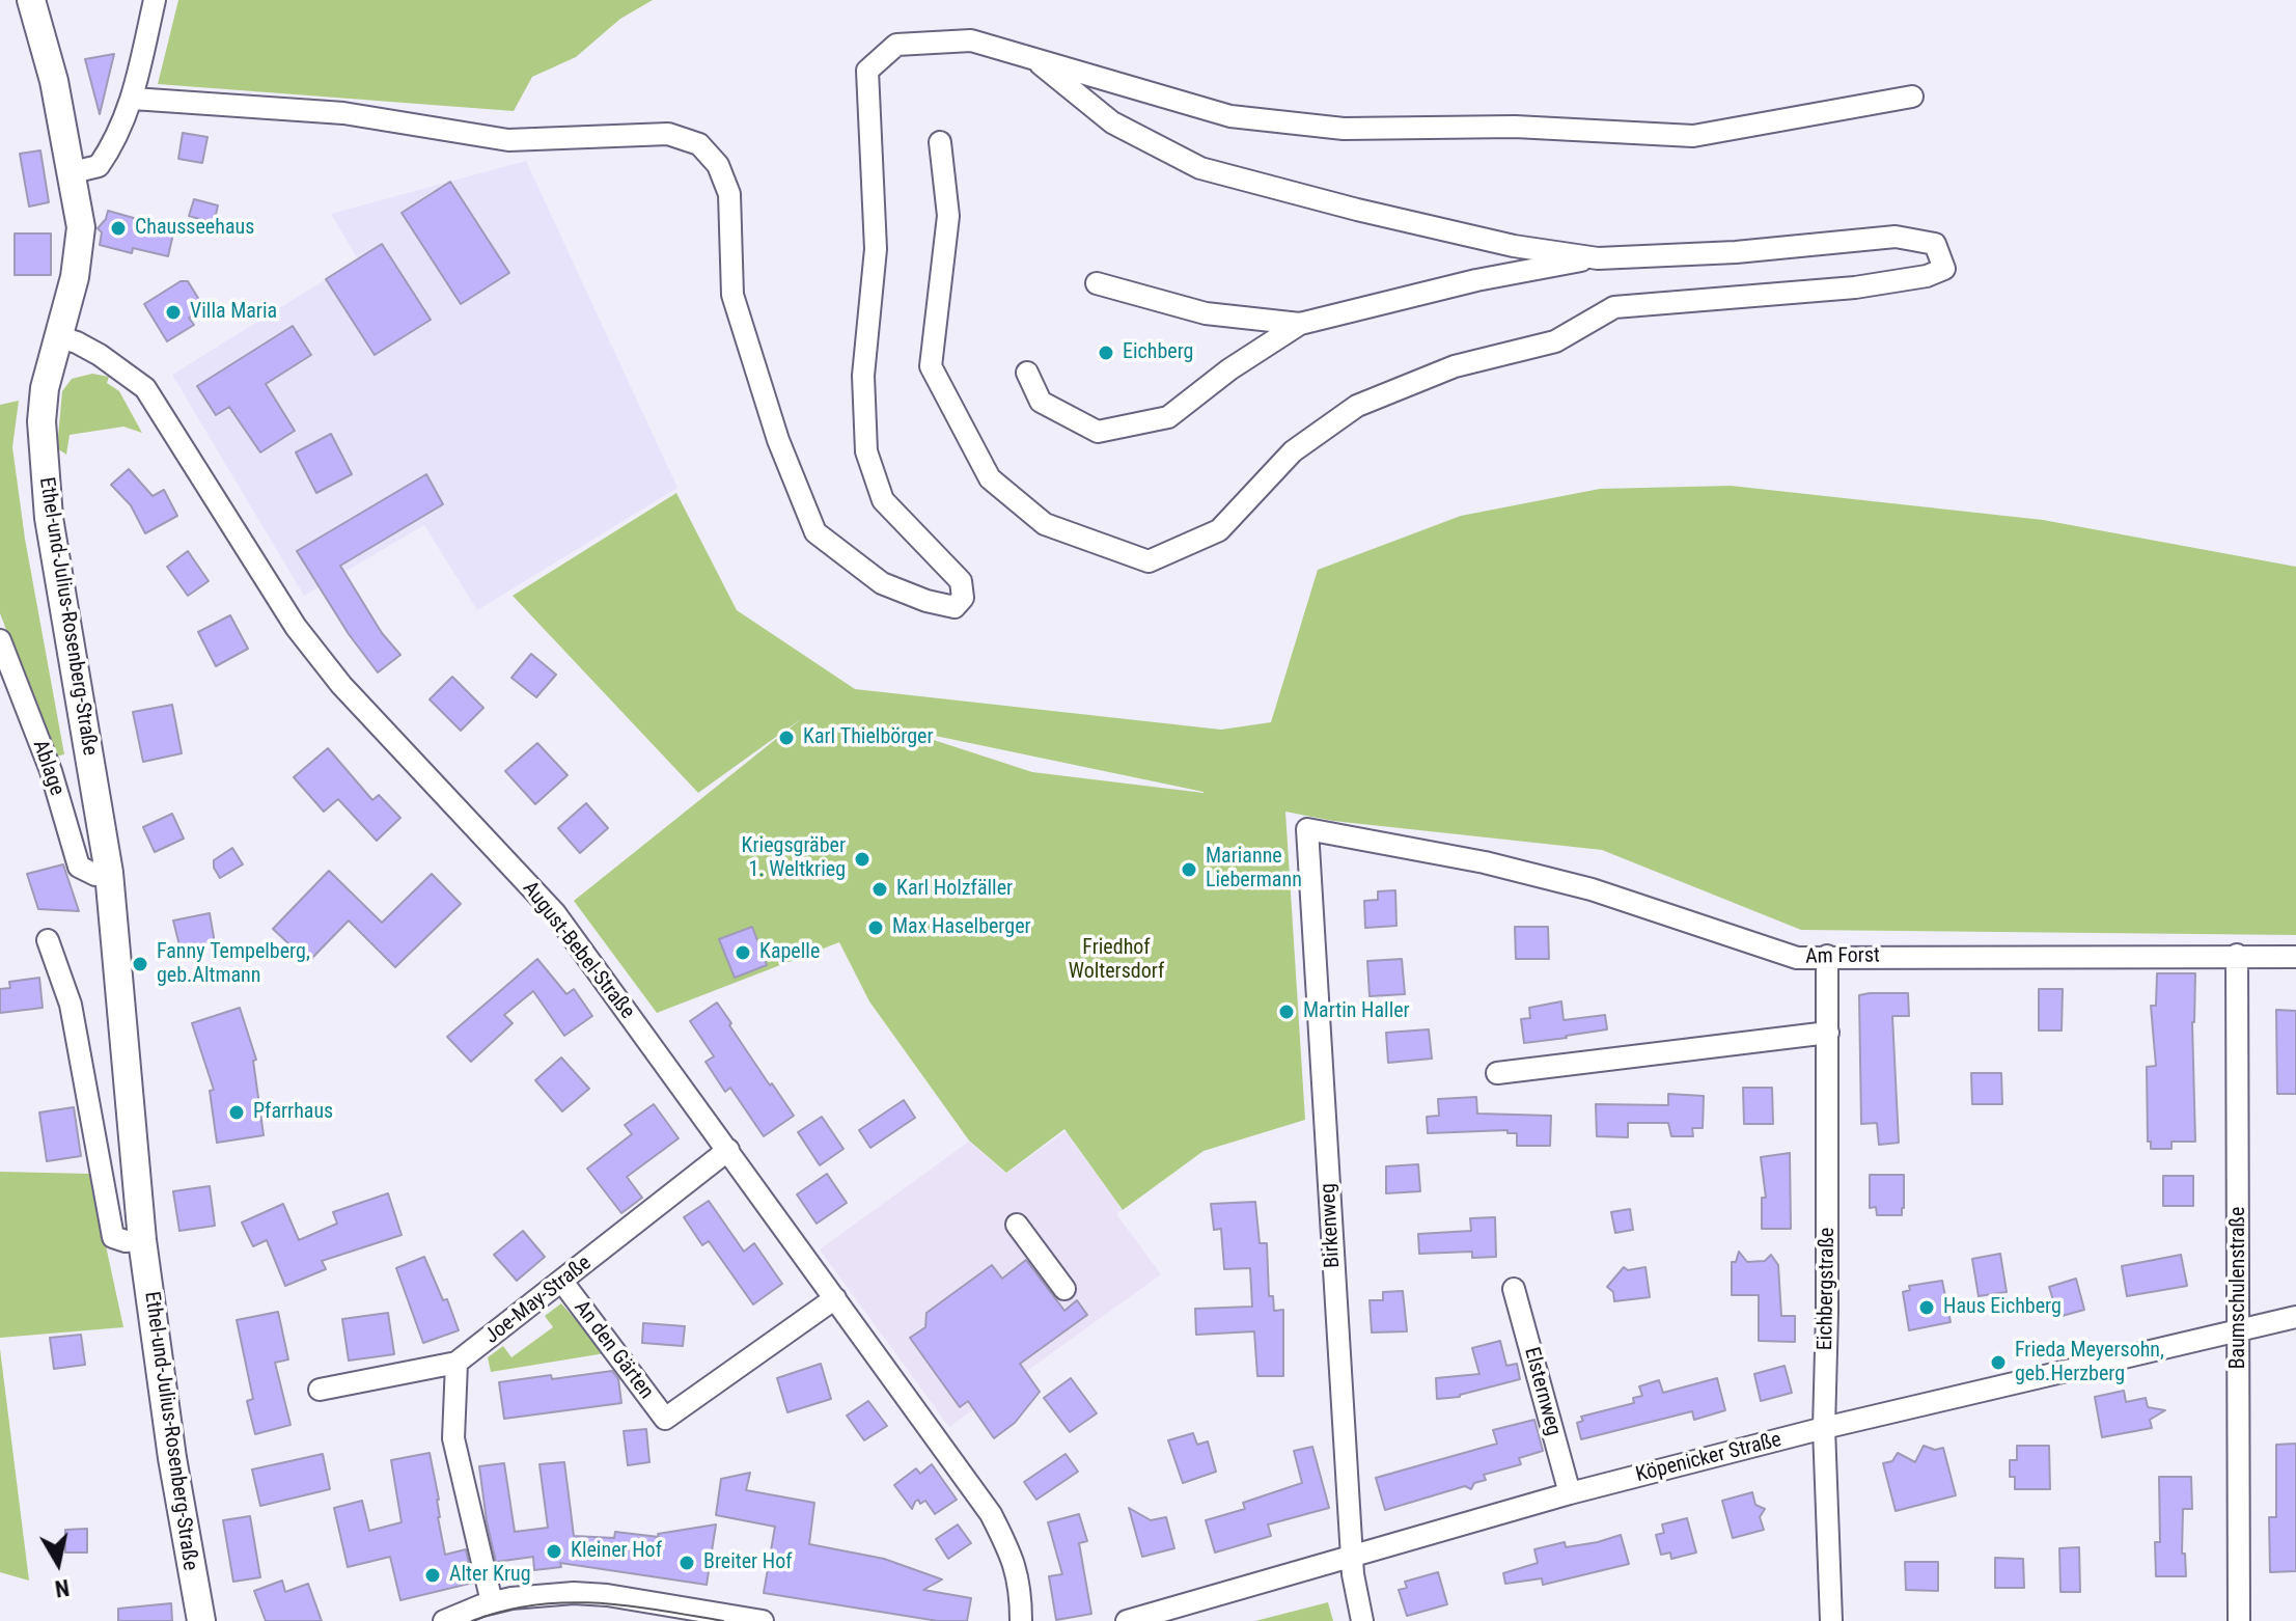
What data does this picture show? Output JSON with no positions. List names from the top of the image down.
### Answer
{
  "streets": {
    "main road": ["Ethel-und-Julius-Rosenberg-Straße"],
    "street": [
      "Ablage",
      "August-Bebel-Straße",
      "Am Forst",
      "Birkenweg",
      "Baumschulenstraße",
      "Eichbergstraße",
      "Joe-May-Straße",
      "An den Gärten",
      "Elsternweg",
      "Köpenicker Straße"
    ]
  },
  "crossings": [
    ["Ethel-und-Julius-Rosenberg-Straße", "Ablage"],
    ["Ethel-und-Julius-Rosenberg-Straße", "August-Bebel-Straße"],
    ["August-Bebel-Straße", "Joe-May-Straße"],
    ["August-Bebel-Straße", "An den Gärten"],
    ["Am Forst", "Birkenweg"],
    ["Am Forst", "Baumschulenstraße"],
    ["Am Forst", "Eichbergstraße"],
    ["Birkenweg", "Köpenicker Straße"],
    ["Baumschulenstraße", "Köpenicker Straße"],
    ["Eichbergstraße", "Köpenicker Straße"],
    ["Joe-May-Straße", "An den Gärten"],
    ["Elsternweg", "Köpenicker Straße"]
  ],
  "parks": ["Friedhof Woltersdorf"],
  "places": [
    "Chausseehaus",
    "Villa Maria",
    "Eichberg",
    "Karl Thielbörger",
    "Kriegsgräber 1. Weltkrieg",
    "Marianne Liebermann",
    "Karl Holzfäller",
    "Max Haselberger",
    "Kapelle",
    "Fanny Tempelberg, geb.Altmann",
    "Martin Haller",
    "Pfarrhaus",
    "Haus Eichberg",
    "Frieda Meyersohn, geb.Herzberg",
    "Kleiner Hof",
    "Breiter Hof",
    "Alter Krug"
  ],
  "north": "bottom"
}
